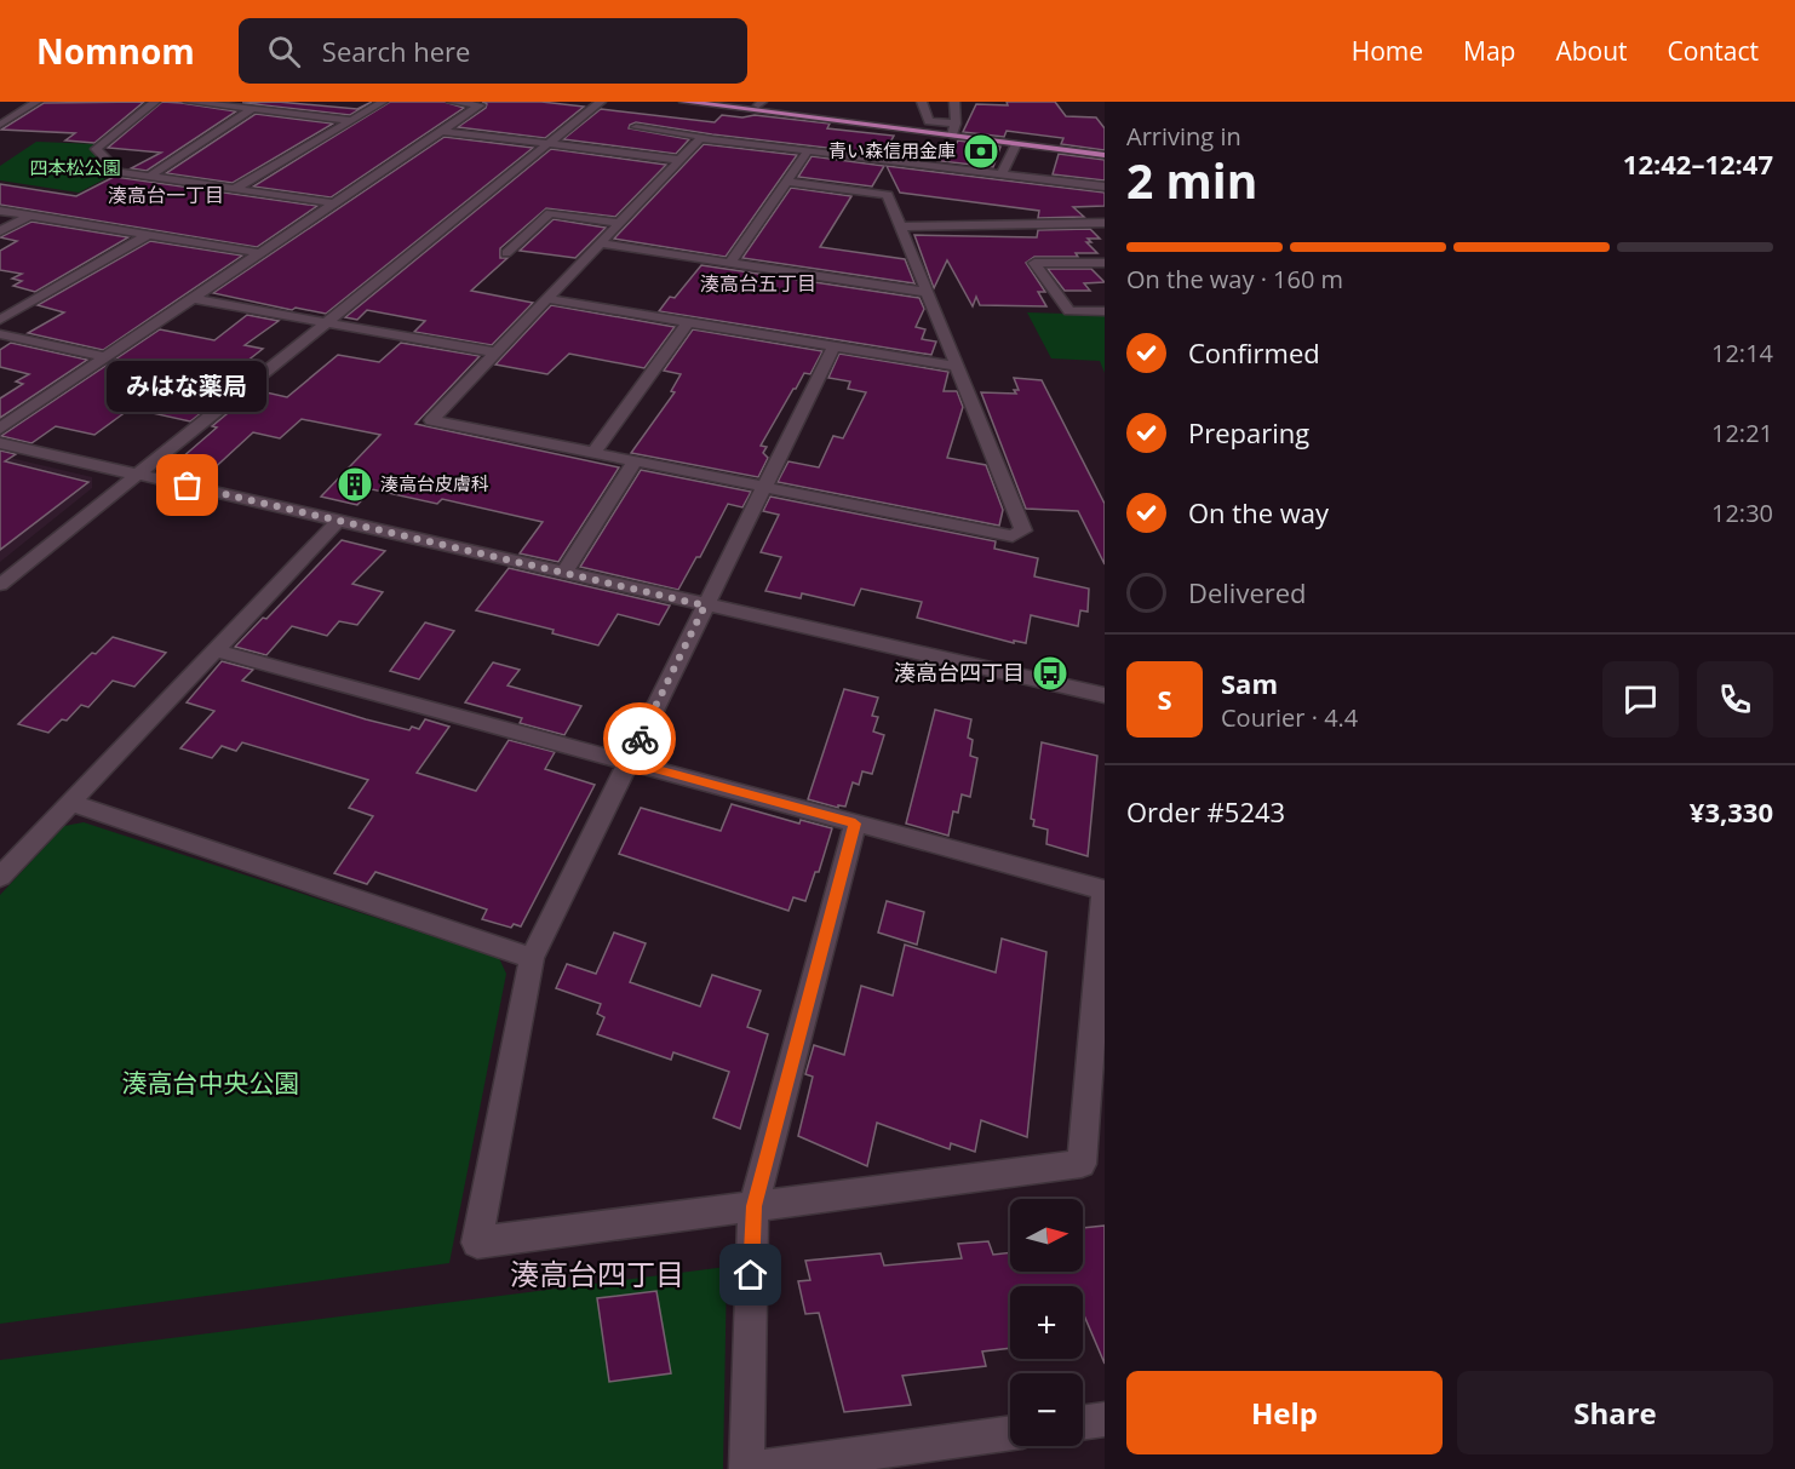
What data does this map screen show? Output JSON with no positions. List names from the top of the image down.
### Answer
{
  "districts": ["湊高台一丁目", "湊高台五丁目", "湊高台四丁目"],
  "parks": ["四本松公園", "湊高台中央公園"],
  "places": {
    "bank": ["青い森信用金庫"],
    "building": ["湊高台皮膚科"],
    "other": ["みはな薬局"],
    "bus stop": ["湊高台四丁目"]
  },
  "north": "right",
  "page": {
    "header": "Nomnom",
    "search": "Search here",
    "nav": [
      "Home",
      "Map",
      "About",
      "Contact"
    ],
    "heading": ["2 min", "Arriving in", "12:42–12:47"],
    "panel": [
      "Sam",
      "Courier · 4.4",
      "Order #5243",
      "¥3,330"
    ],
    "bar": "On the way · 160 m",
    "list": [
      ["Confirmed", "12:14"],
      ["Preparing", "12:21"],
      ["On the way", "12:30"],
      "Delivered"
    ],
    "bubble": "みはな薬局",
    "round": "S",
    "map_buttons": ["+", "−"],
    "buttons": ["Help", "Share"]
  }
}
